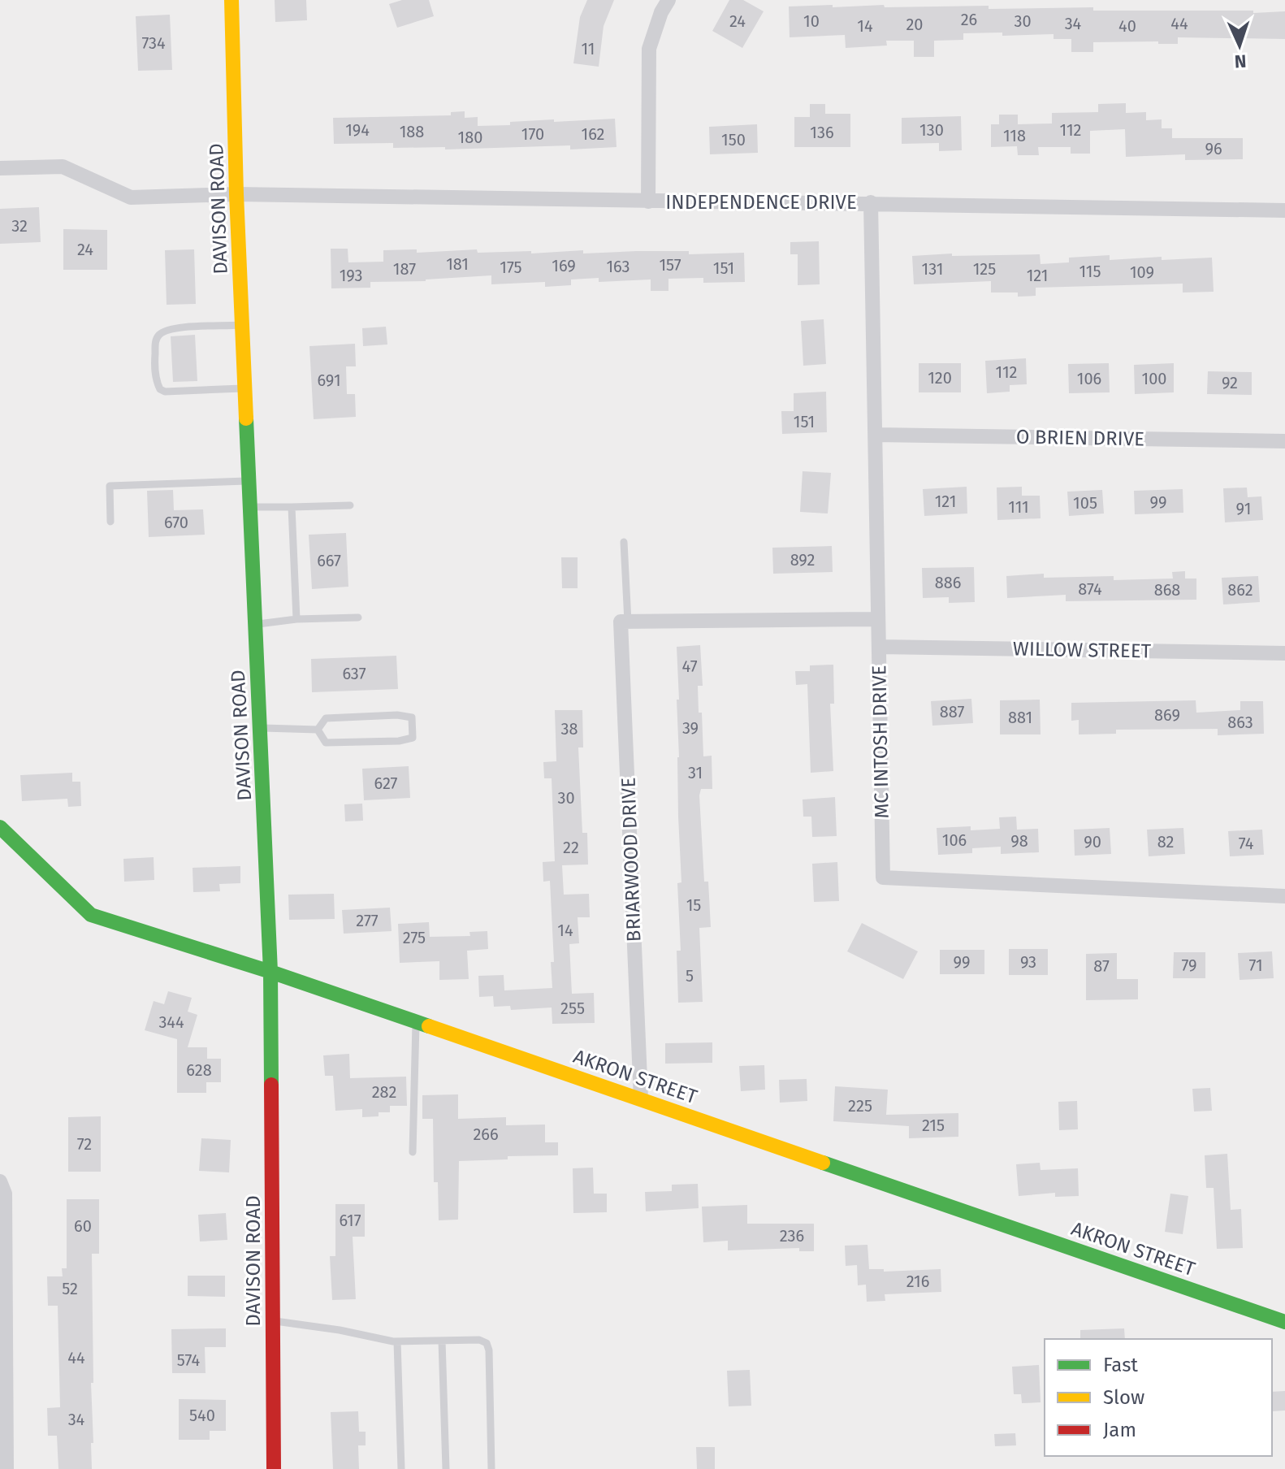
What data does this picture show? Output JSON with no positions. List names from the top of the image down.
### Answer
{
  "streets": {
    "street": [
      "INDEPENDENCE DRIVE",
      "DAVISON ROAD",
      "O BRIEN DRIVE",
      "WILLOW STREET",
      "MC INTOSH DRIVE",
      "BRIARWOOD DRIVE",
      "AKRON STREET"
    ]
  },
  "crossings": [
    ["INDEPENDENCE DRIVE", "DAVISON ROAD"],
    ["INDEPENDENCE DRIVE", "MC INTOSH DRIVE"],
    ["DAVISON ROAD", "AKRON STREET"],
    ["O BRIEN DRIVE", "MC INTOSH DRIVE"],
    ["WILLOW STREET", "MC INTOSH DRIVE"],
    ["BRIARWOOD DRIVE", "AKRON STREET"]
  ],
  "house_numbers": [
    "26",
    "24",
    "10",
    "30",
    "34",
    "44",
    "20",
    "14",
    "40",
    "734",
    "11",
    "194",
    "130",
    "112",
    "188",
    "136",
    "170",
    "162",
    "118",
    "180",
    "150",
    "96",
    "32",
    "24",
    "181",
    "157",
    "169",
    "163",
    "175",
    "151",
    "187",
    "131",
    "125",
    "115",
    "109",
    "193",
    "121",
    "112",
    "120",
    "106",
    "100",
    "691",
    "92",
    "151",
    "121",
    "99",
    "105",
    "111",
    "91",
    "670",
    "892",
    "667",
    "886",
    "874",
    "868",
    "862",
    "47",
    "637",
    "887",
    "869",
    "881",
    "863",
    "39",
    "38",
    "31",
    "627",
    "30",
    "106",
    "98",
    "90",
    "82",
    "74",
    "22",
    "15",
    "277",
    "14",
    "275",
    "99",
    "93",
    "79",
    "71",
    "87",
    "5",
    "255",
    "344",
    "628",
    "282",
    "225",
    "215",
    "266",
    "72",
    "617",
    "60",
    "236",
    "216",
    "52",
    "44",
    "574",
    "540",
    "34"
  ],
  "legend": ["Fast", "Slow", "Jam"],
  "north": "bottom"
}
